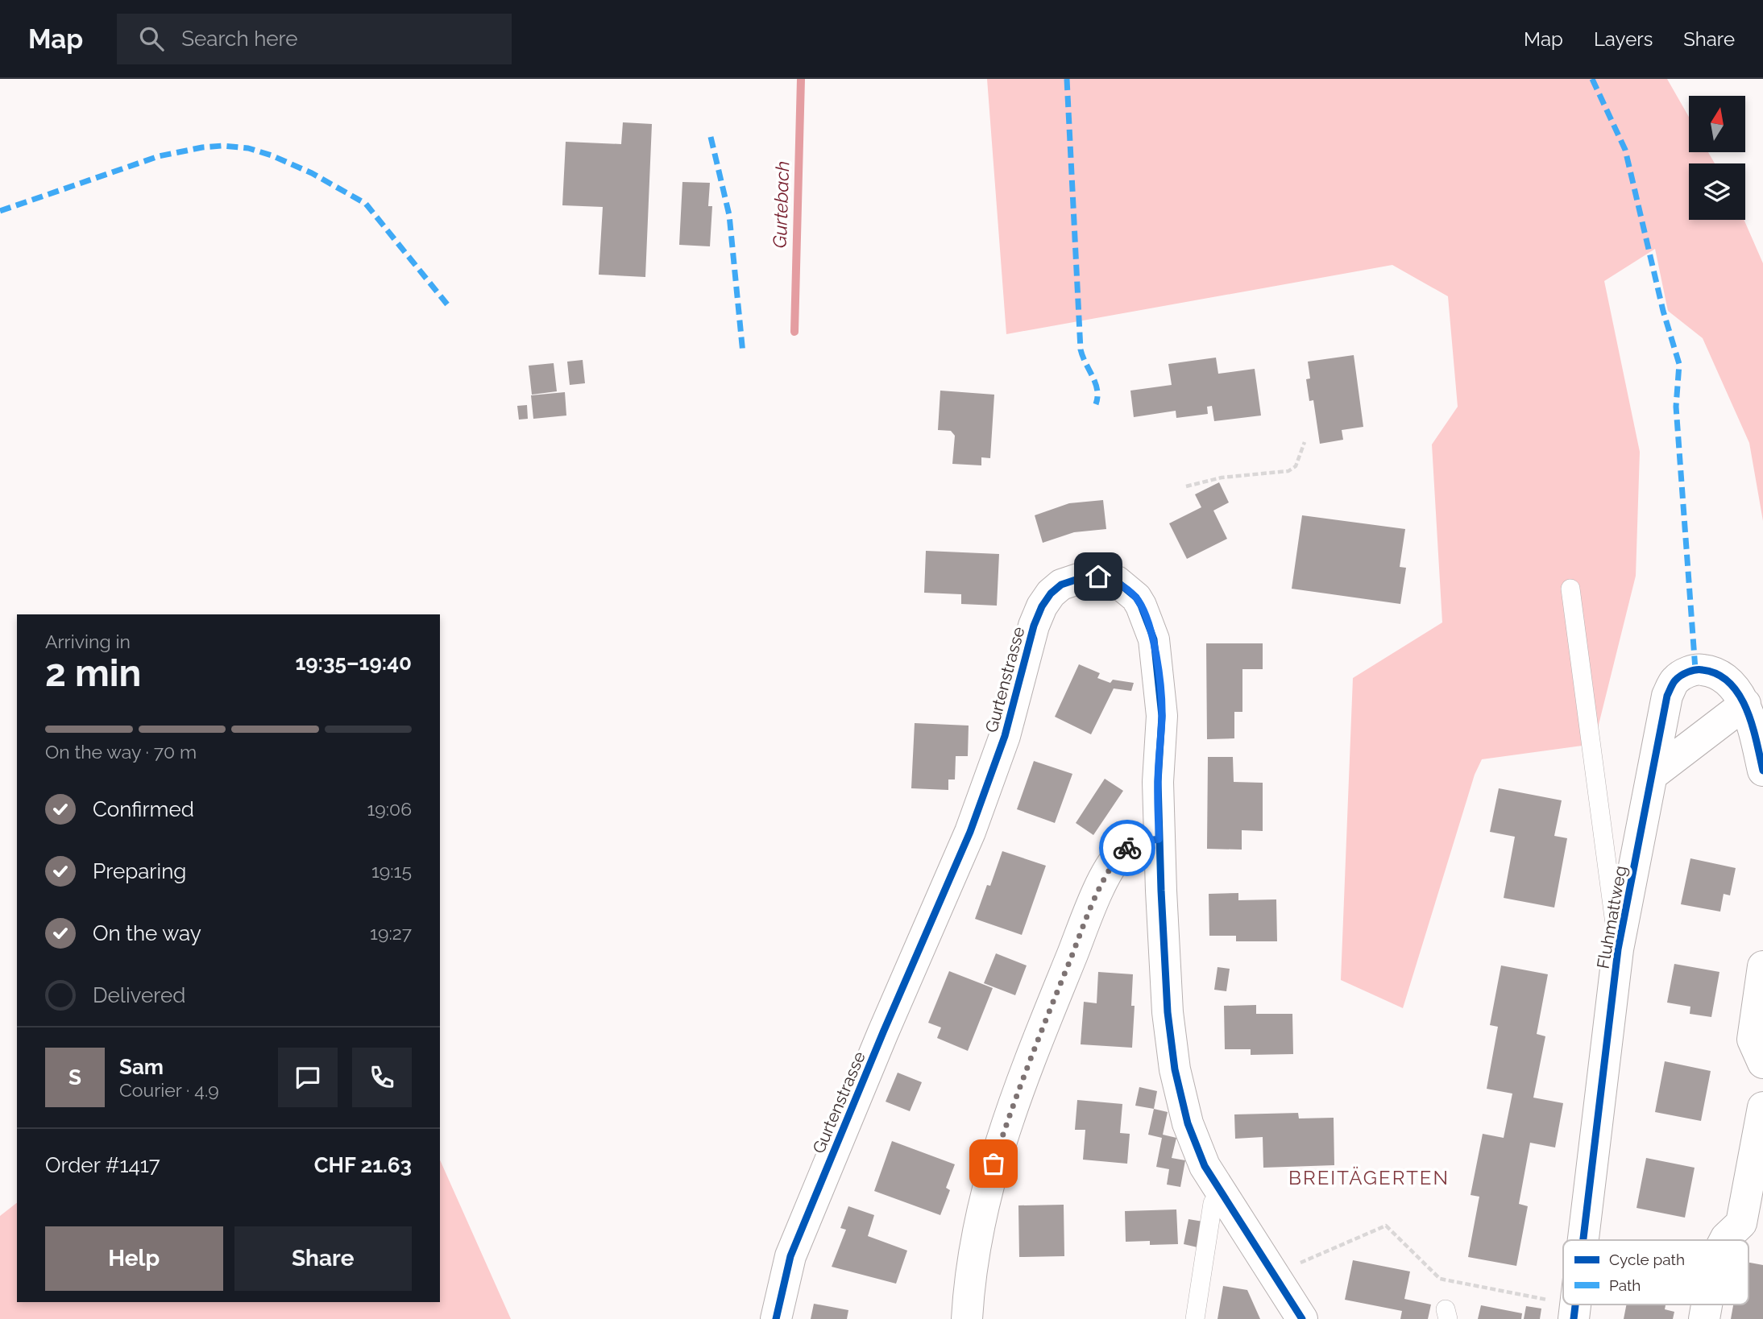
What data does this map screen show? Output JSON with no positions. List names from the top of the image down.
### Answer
{
  "streets": {
    "street": ["Gurtenstrasse", "Fluhmattweg"]
  },
  "districts": ["BREITÄGERTEN"],
  "water": ["Gurtebach"],
  "legend": ["Cycle path", "Path"],
  "north": "top",
  "page": {
    "header": "Map",
    "search": "Search here",
    "nav": ["Map", "Layers", "Share"],
    "heading": ["2 min", "Arriving in", "19:35–19:40"],
    "panel": [
      "Sam",
      "Courier · 4.9",
      "Order #1417",
      "CHF 21.63"
    ],
    "bar": "On the way · 70 m",
    "list": [
      ["Confirmed", "19:06"],
      ["Preparing", "19:15"],
      ["On the way", "19:27"],
      "Delivered"
    ],
    "round": "S",
    "buttons": ["Help", "Share"]
  }
}
